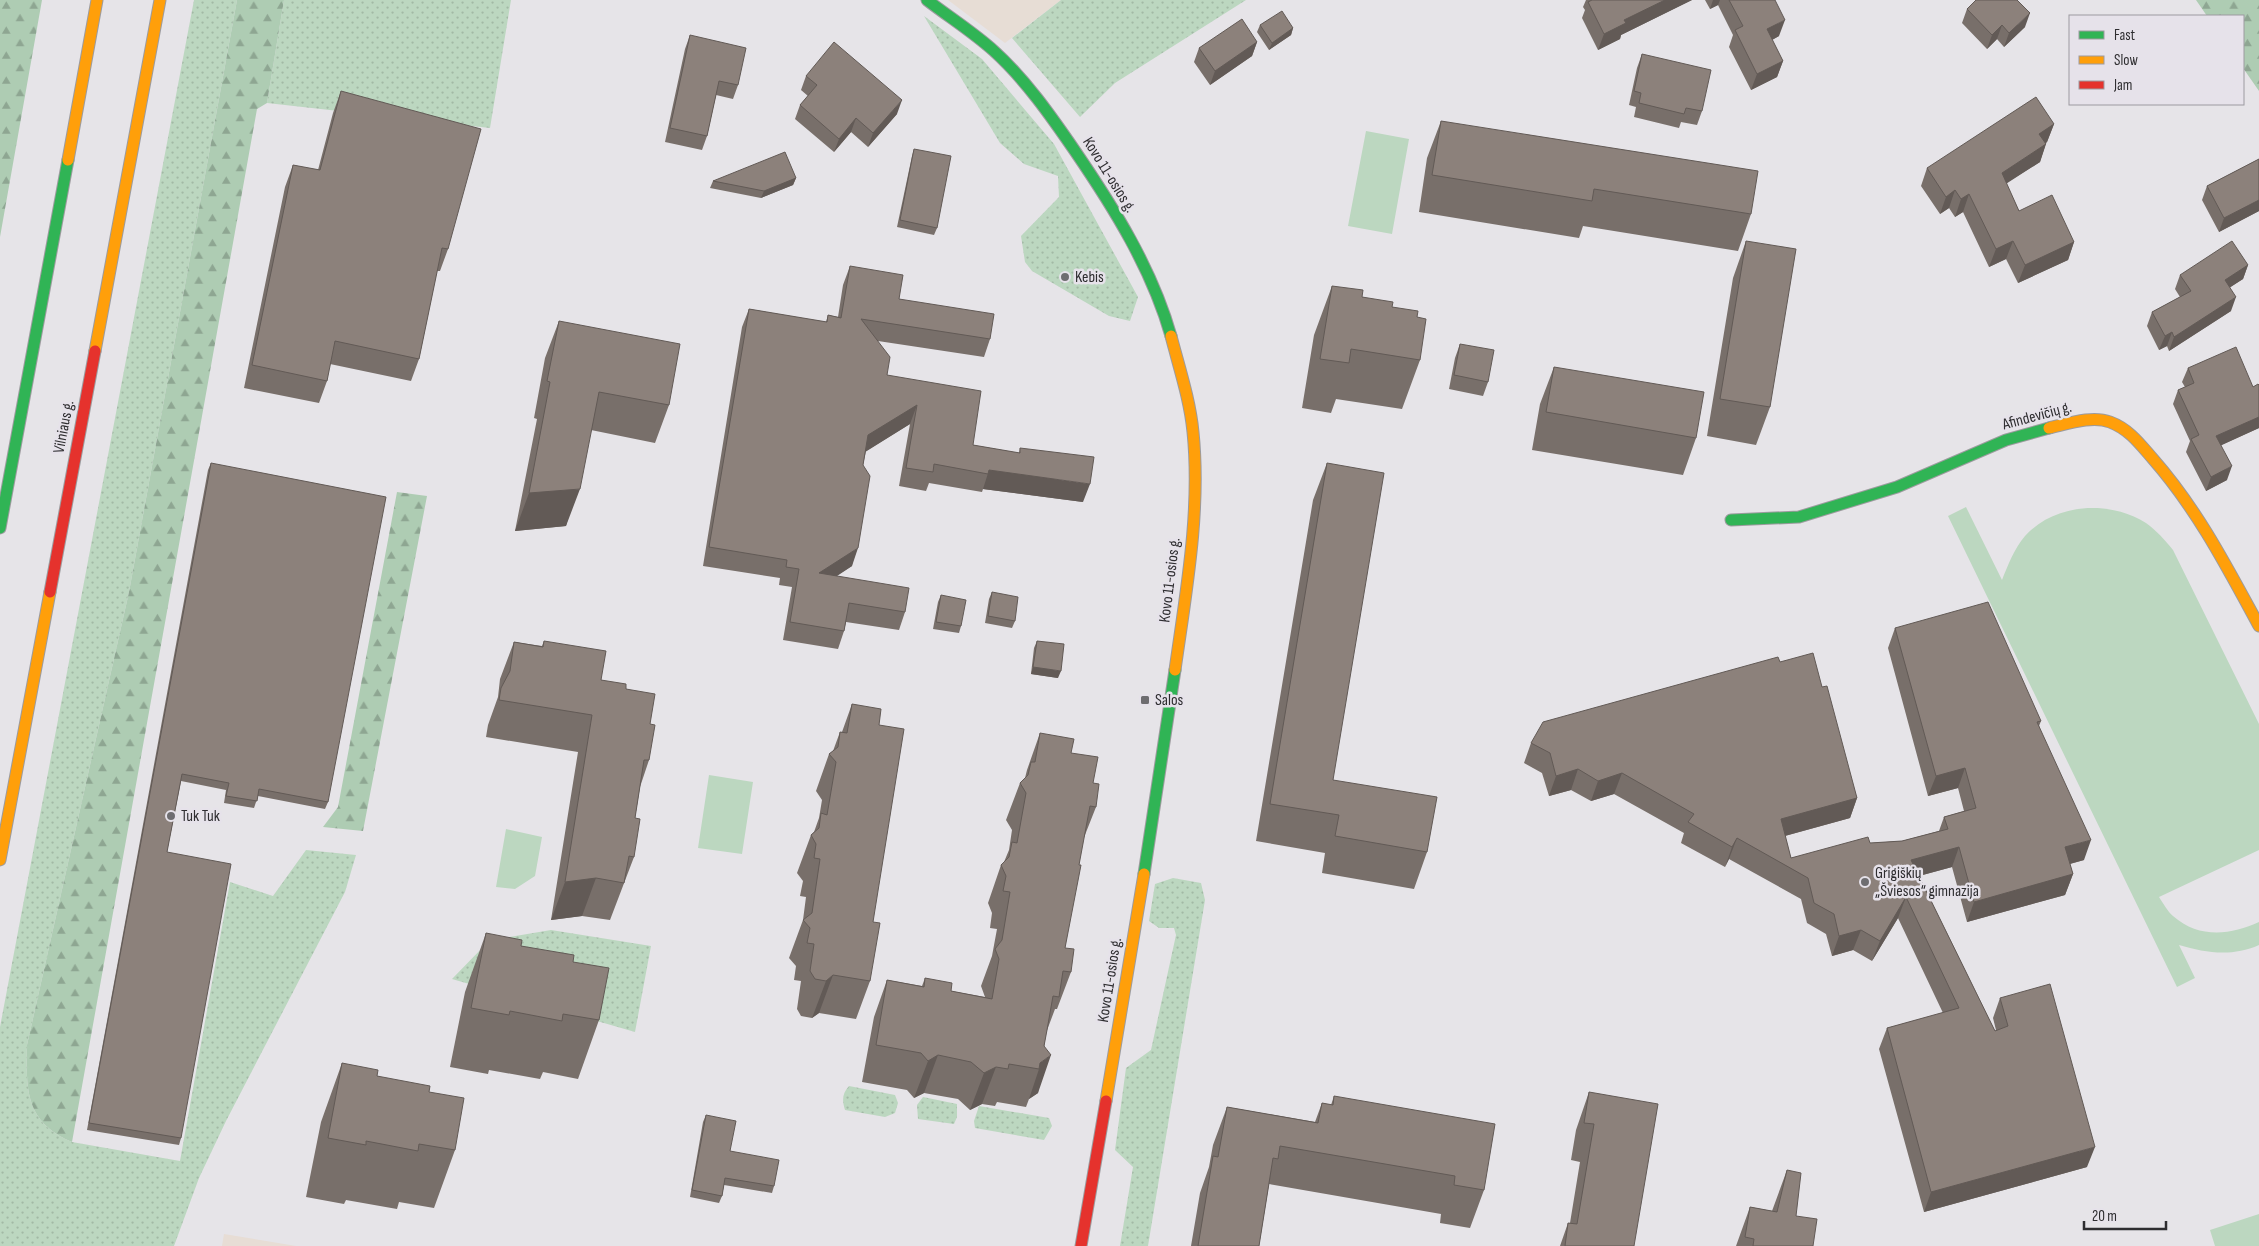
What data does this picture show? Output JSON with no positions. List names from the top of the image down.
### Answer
{
  "streets": {
    "main road": ["Kovo 11-osios g.", "Afindevičių g.", "Vilniaus g."]
  },
  "places": {
    "other": ["Kebis", "Tuk Tuk", "Grigiškių „Šviesos“ gimnazija"],
    "transit": ["Salos"]
  },
  "legend": ["Fast", "Slow", "Jam"],
  "scale_bar": "20 m"
}
